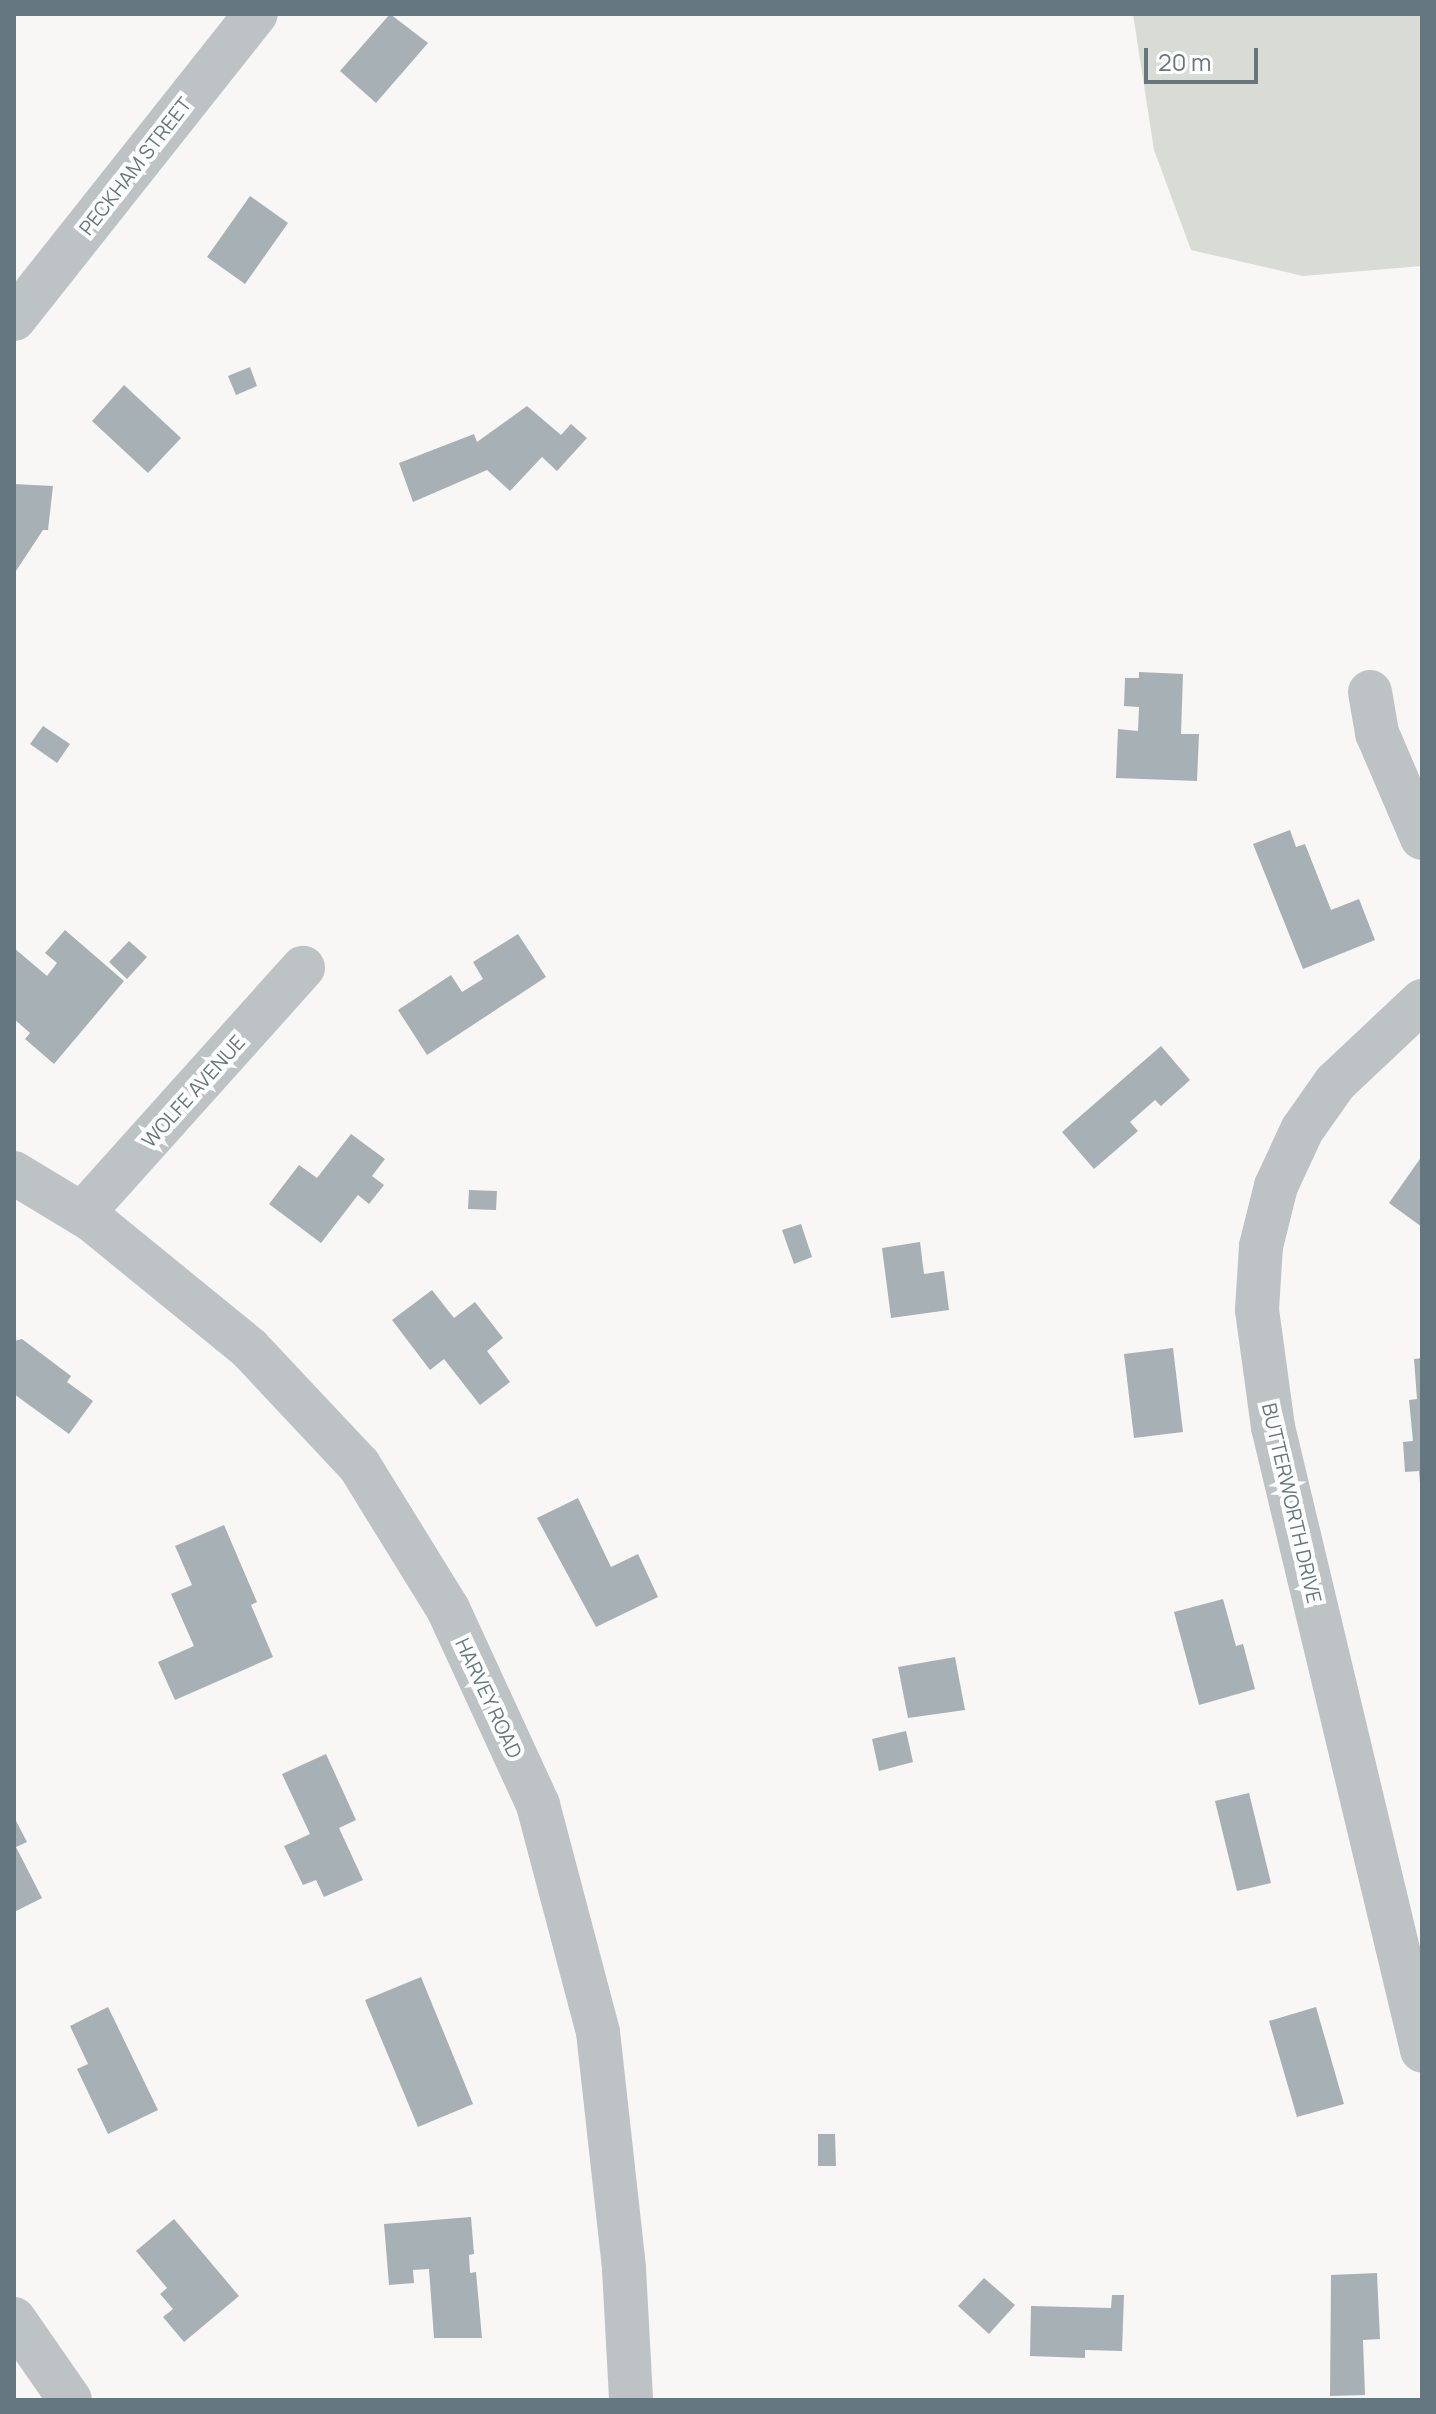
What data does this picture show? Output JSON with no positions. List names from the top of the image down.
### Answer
{
  "streets": {
    "street": [
      "PECKHAM STREET",
      "WOLFE AVENUE",
      "BUTTERWORTH DRIVE",
      "HARVEY ROAD"
    ]
  },
  "crossings": [
    ["WOLFE AVENUE", "HARVEY ROAD"]
  ],
  "scale_bar": "20 m"
}
